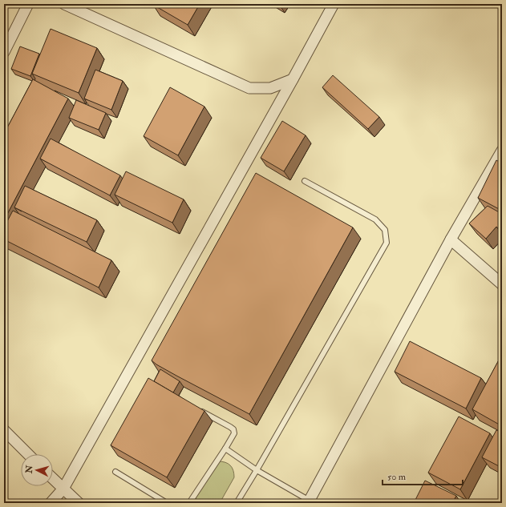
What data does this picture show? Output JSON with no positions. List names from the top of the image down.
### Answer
{
  "scale_bar": "50 m",
  "north": "left"
}
